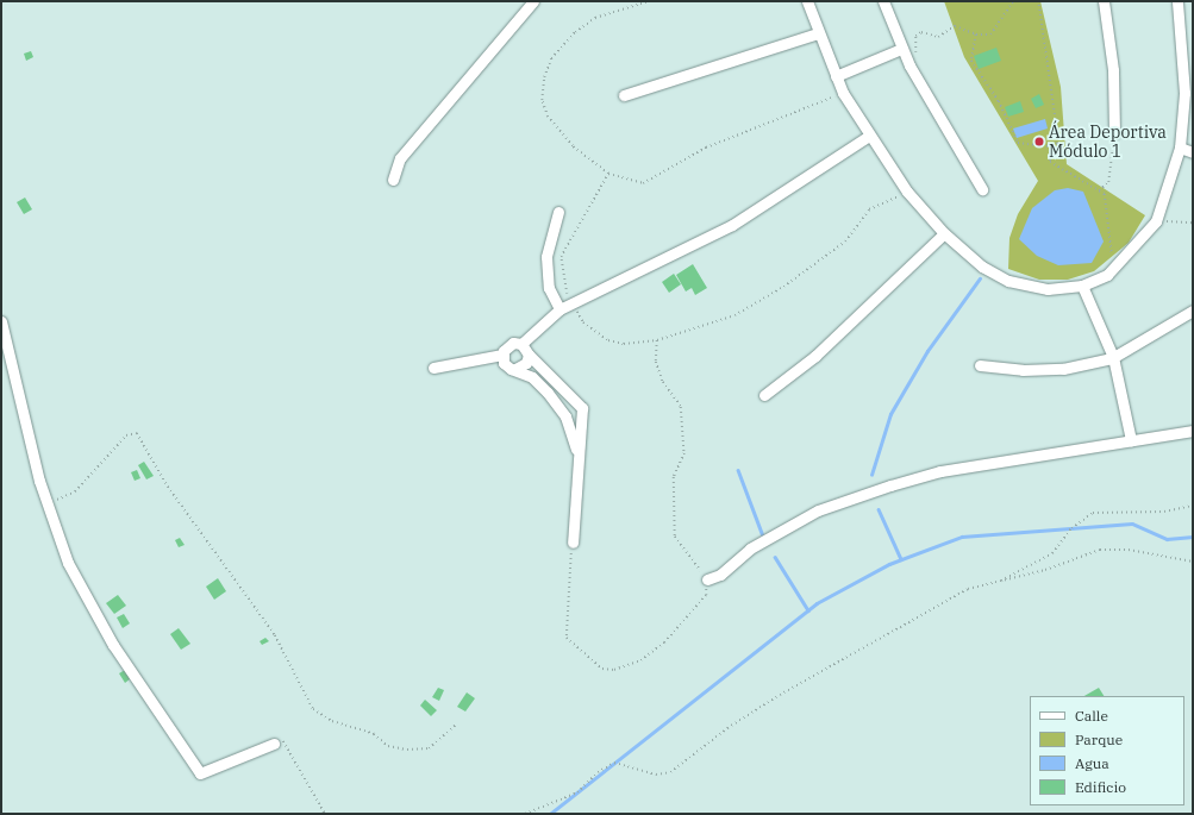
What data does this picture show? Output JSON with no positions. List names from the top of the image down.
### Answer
{
  "places": ["Área Deportiva Módulo 1"],
  "legend": [
    "Calle",
    "Parque",
    "Agua",
    "Edificio"
  ]
}
